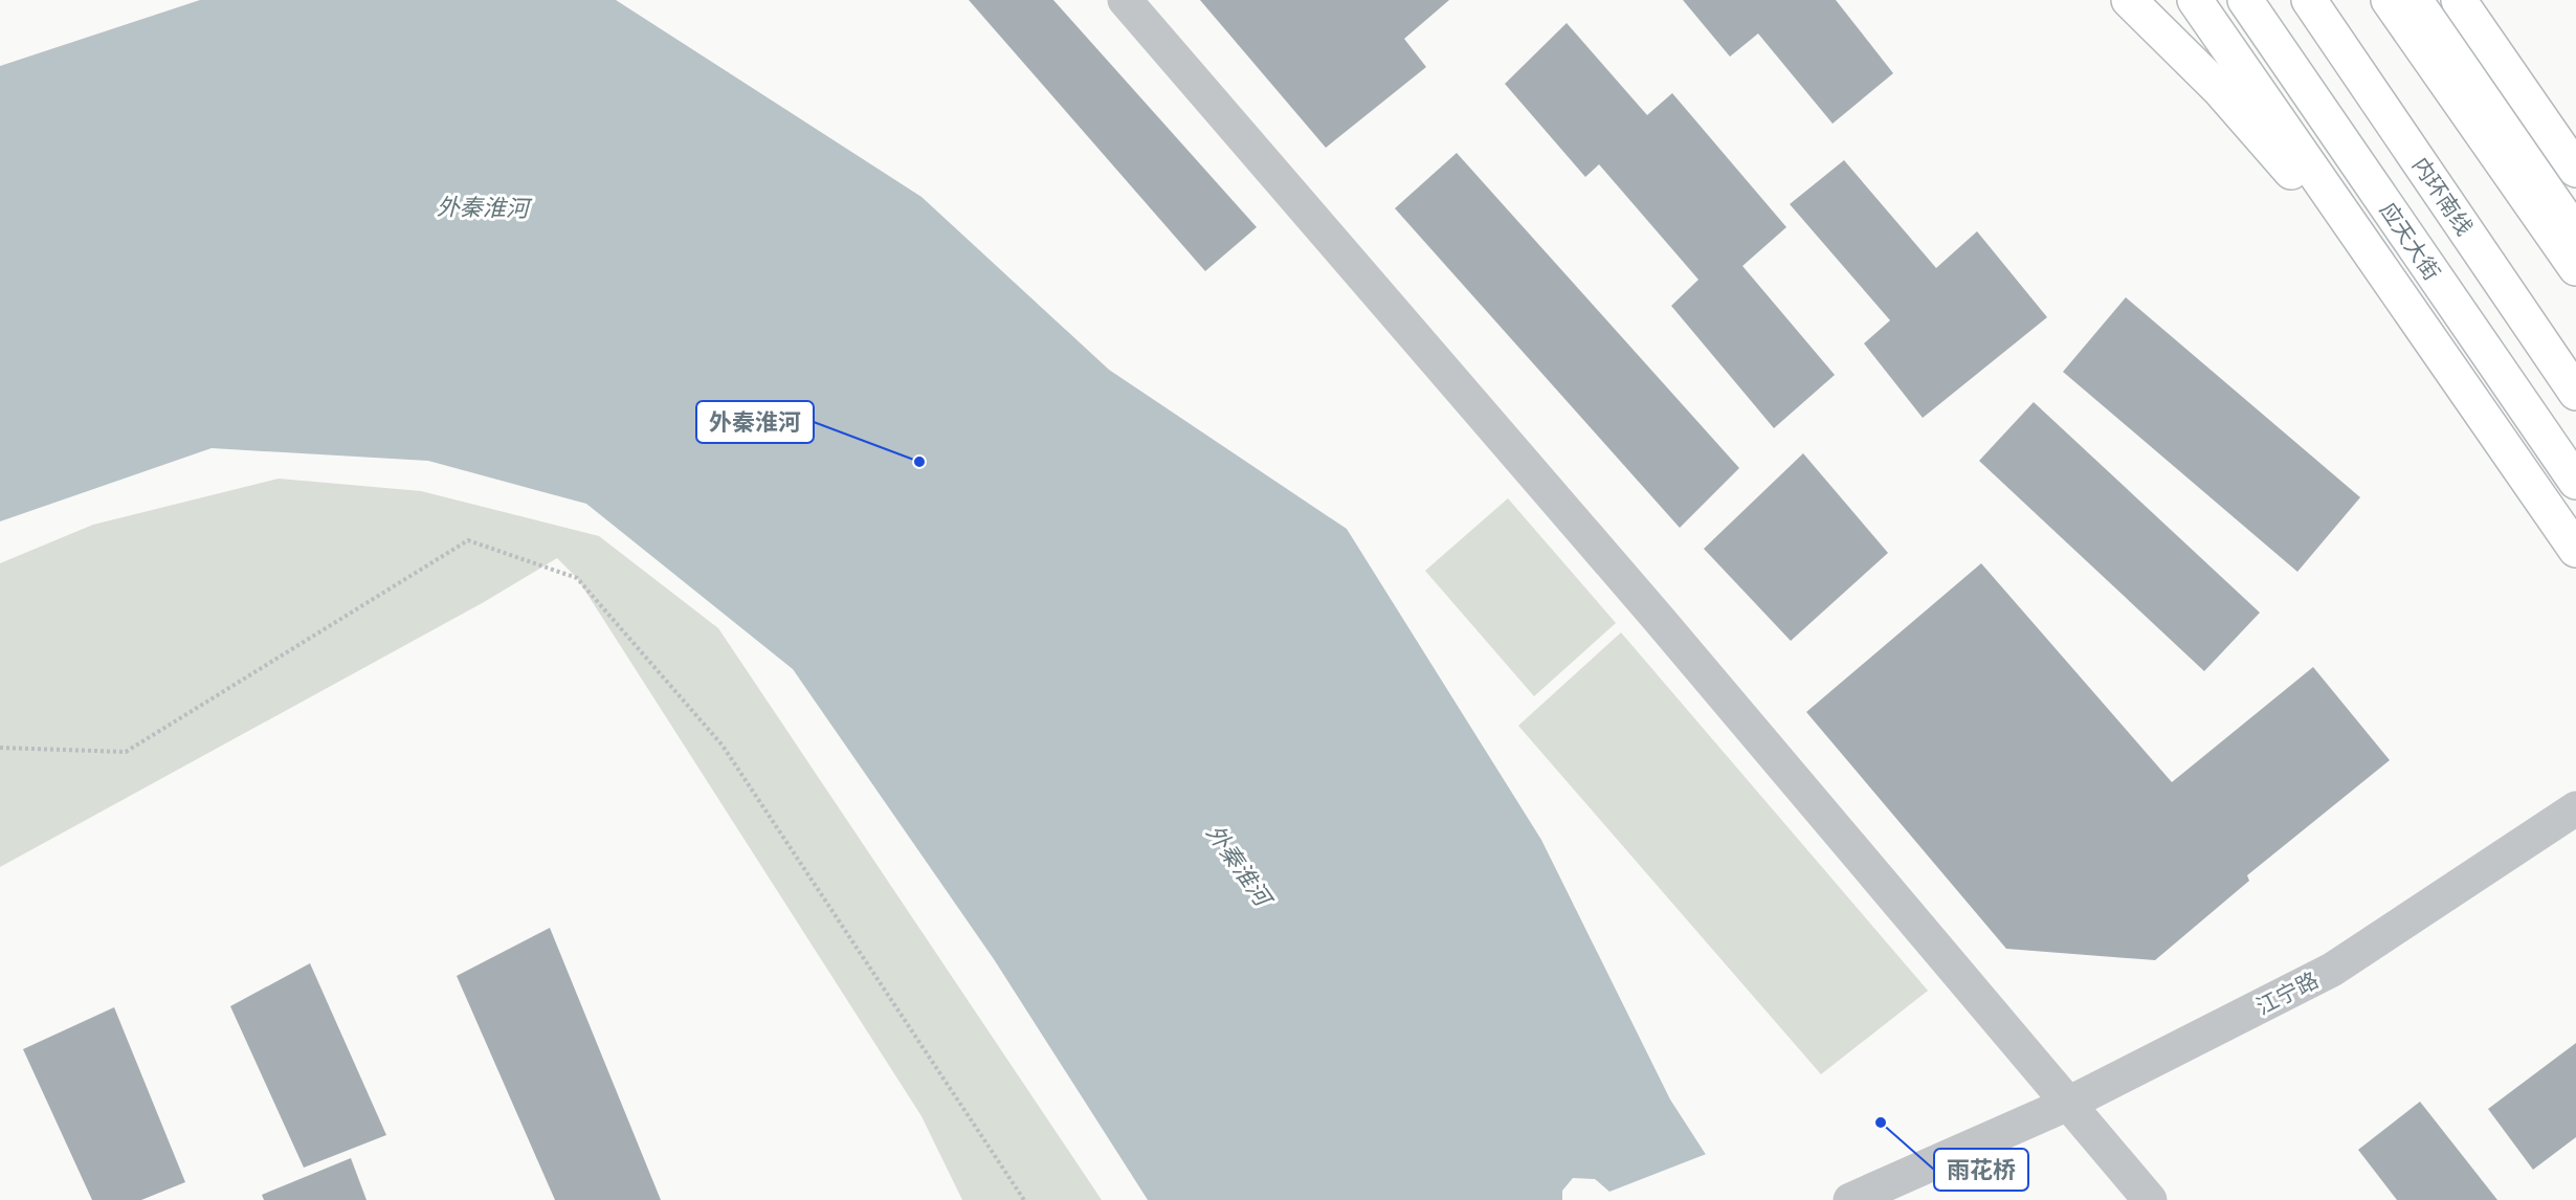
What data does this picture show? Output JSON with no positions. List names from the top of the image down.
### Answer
{
  "streets": {
    "main road": ["内环南线", "应天大街"],
    "street": ["江宁路"]
  },
  "water": ["外秦淮河"],
  "places": ["外秦淮河", "雨花桥"]
}
